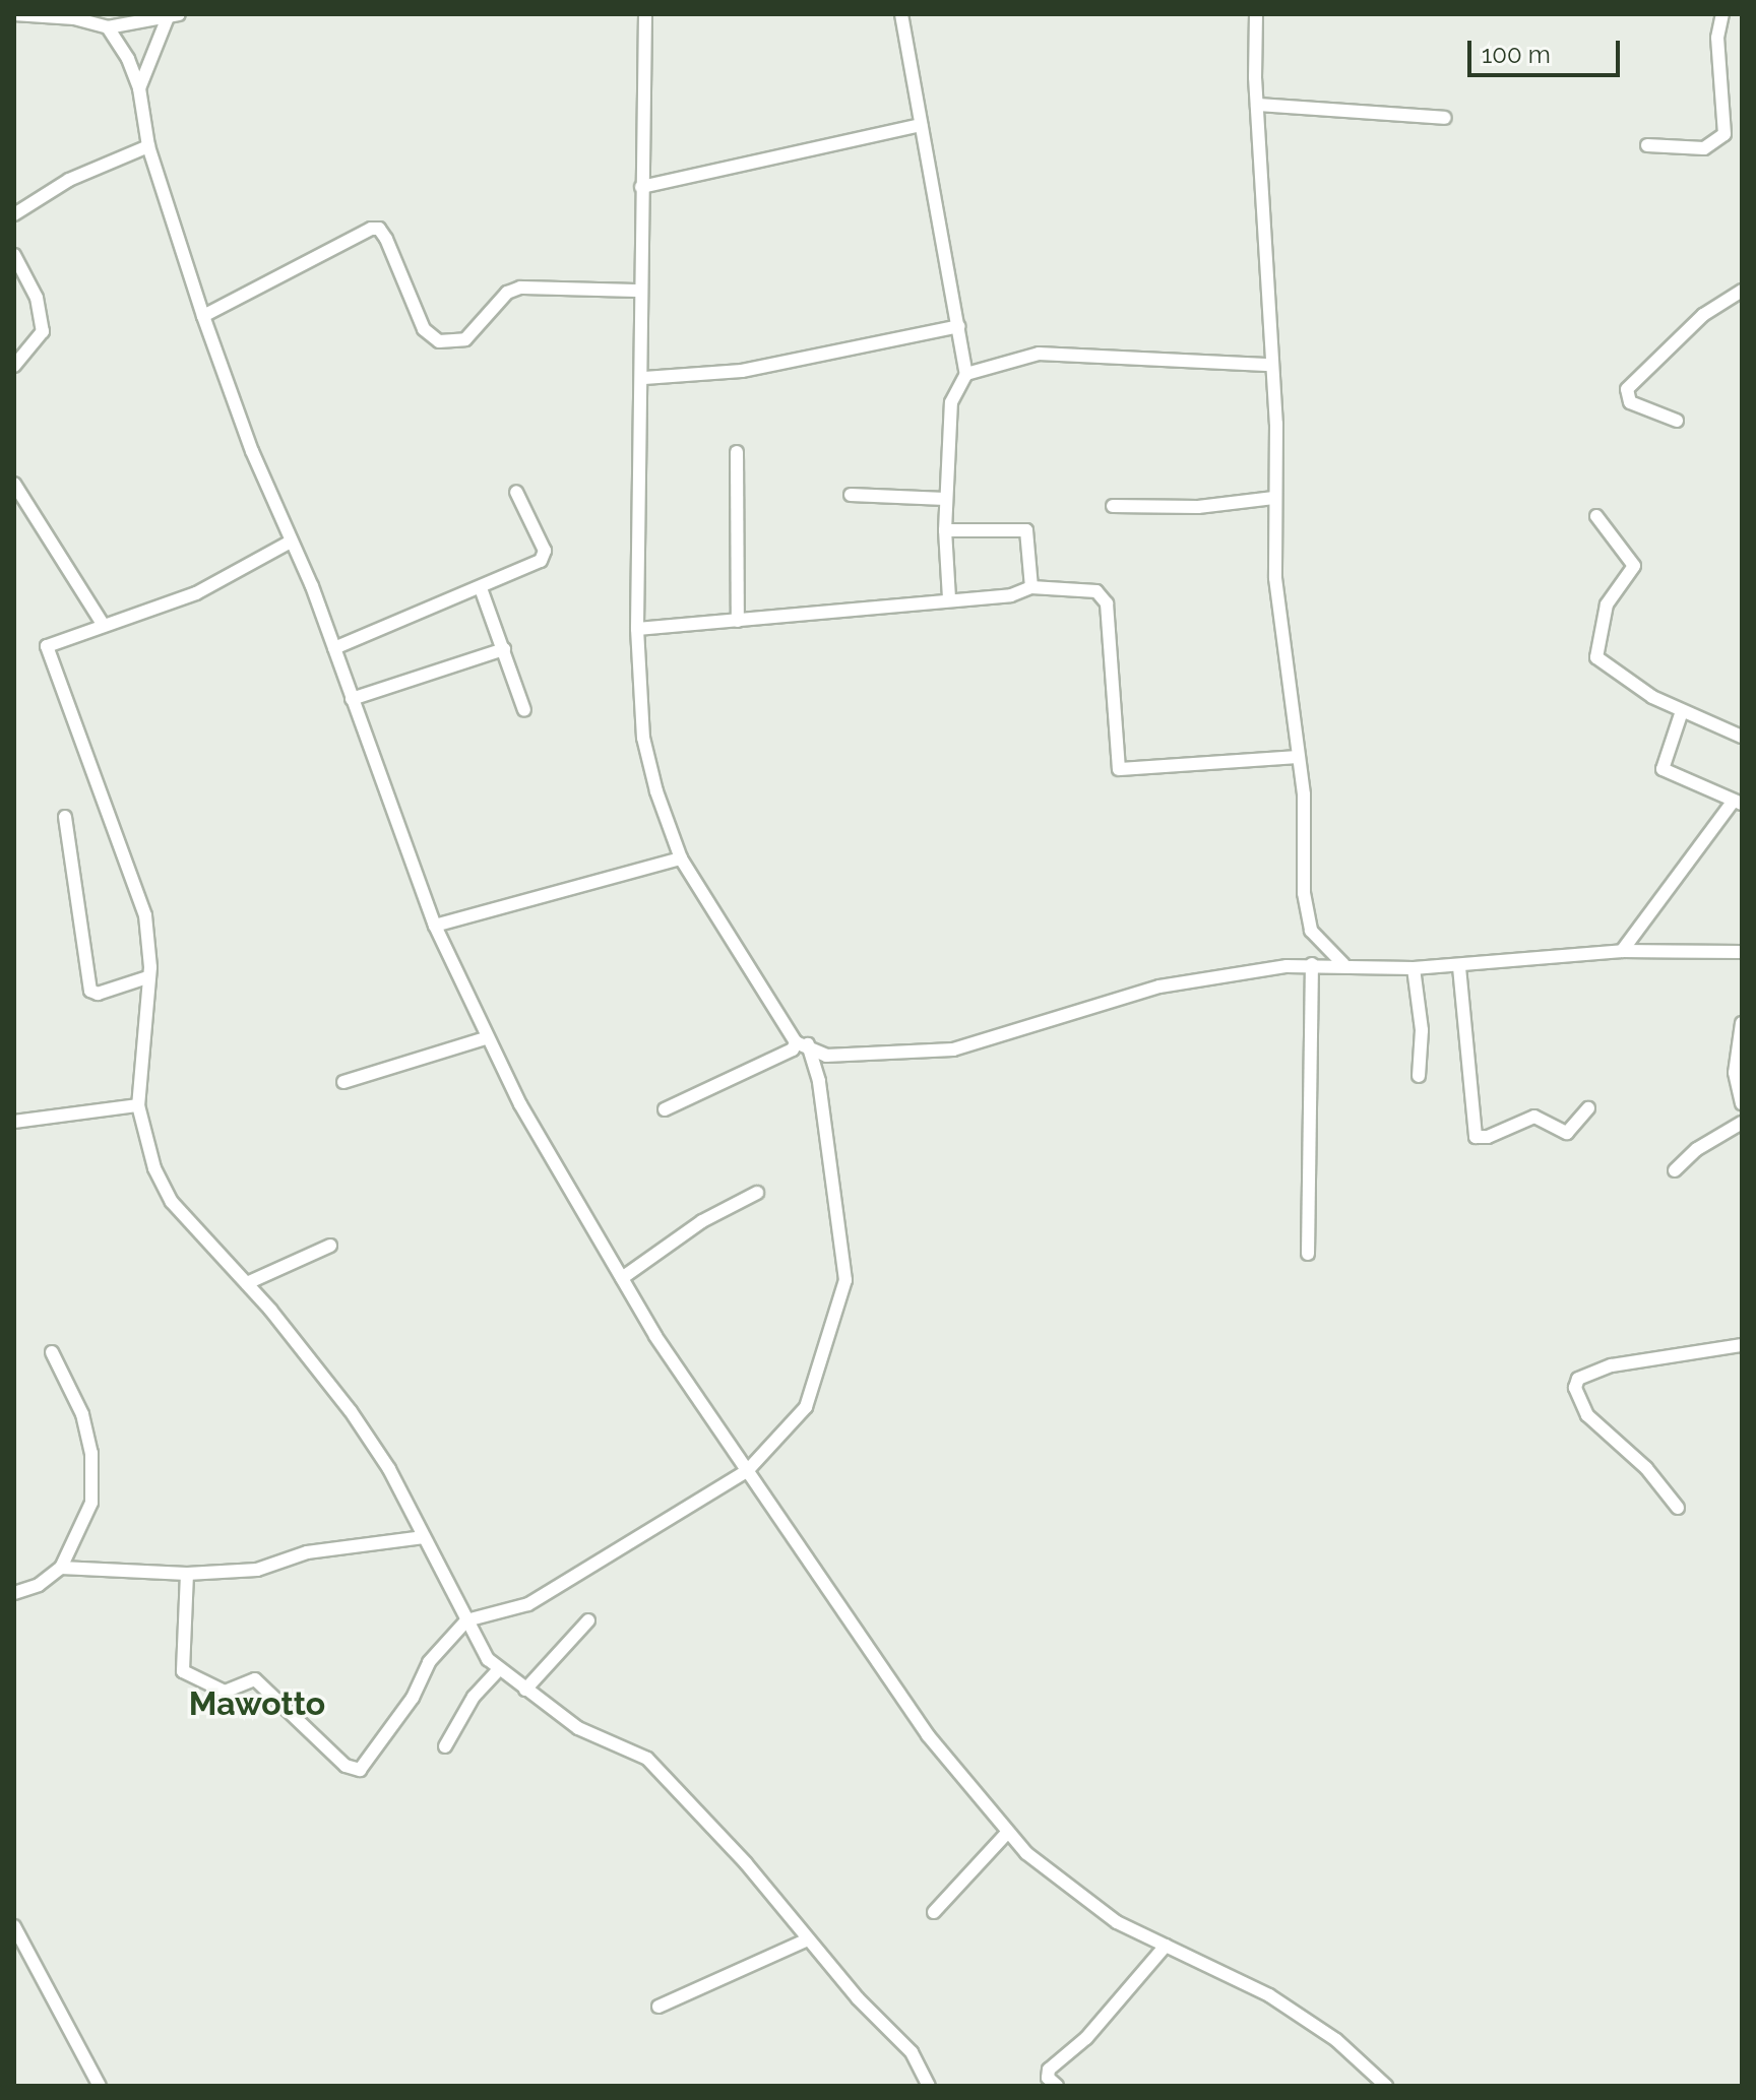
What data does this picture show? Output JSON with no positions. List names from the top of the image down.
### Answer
{
  "districts": ["Mawotto"],
  "scale_bar": "100 m"
}
